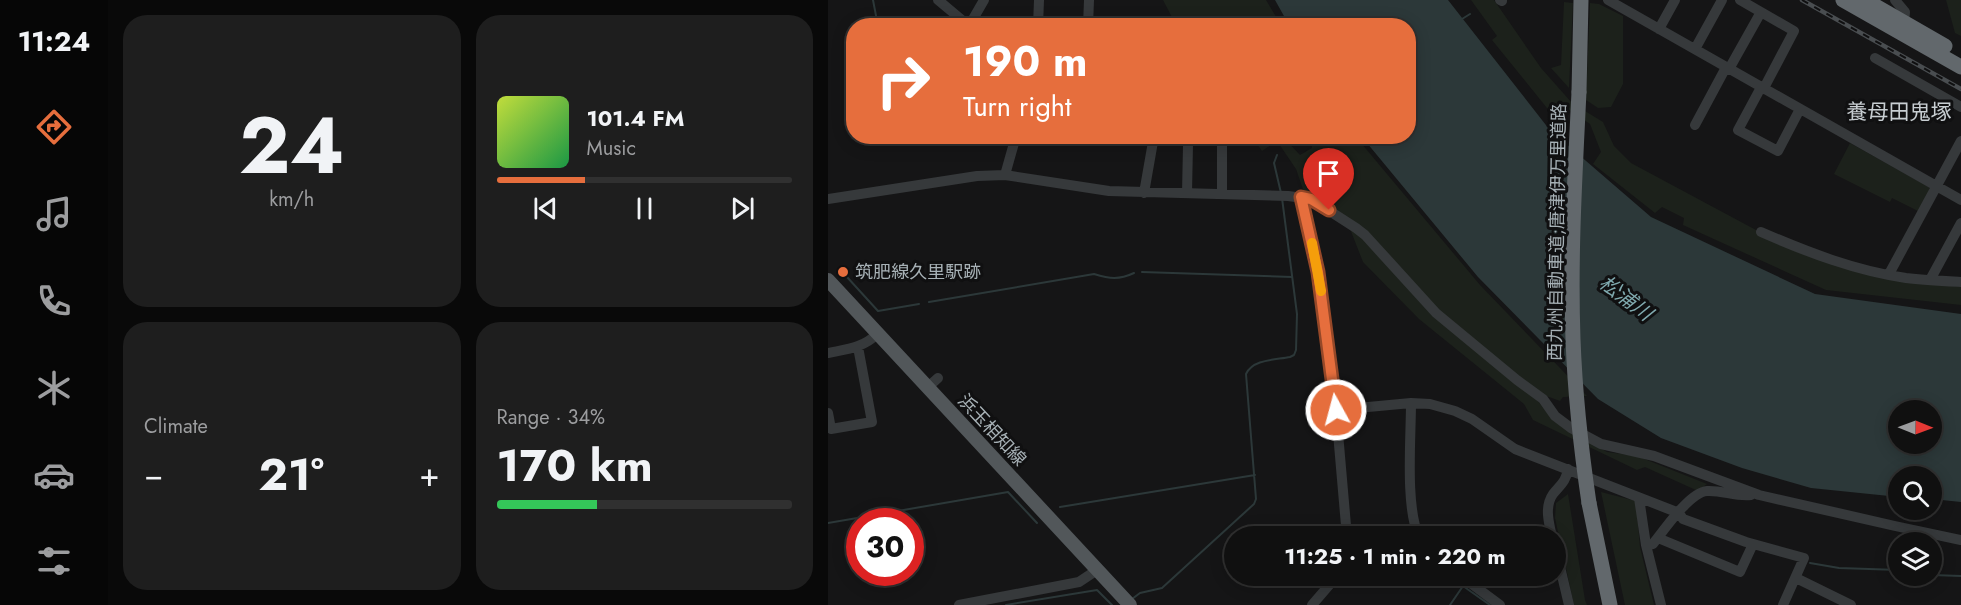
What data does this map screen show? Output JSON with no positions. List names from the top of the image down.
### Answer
{
  "streets": {
    "highway": ["西九州自動車道;唐津伊万里道路"],
    "main road": ["浜玉相知線"]
  },
  "districts": ["養母田鬼塚"],
  "water": ["松浦川"],
  "places": ["筑肥線久里駅跡"],
  "north": "right",
  "page": {
    "tabs": "11:24",
    "tile": [
      ["24", "km/h"],
      "Climate",
      ["Range · 34%", "170 km"]
    ],
    "turn": ["190 m", "Turn right"],
    "song": ["101.4 FM", "Music"],
    "heat": ["−", "21°", "+"],
    "limit": "30",
    "trip": "11:25 · 1 min · 220 m"
  }
}
